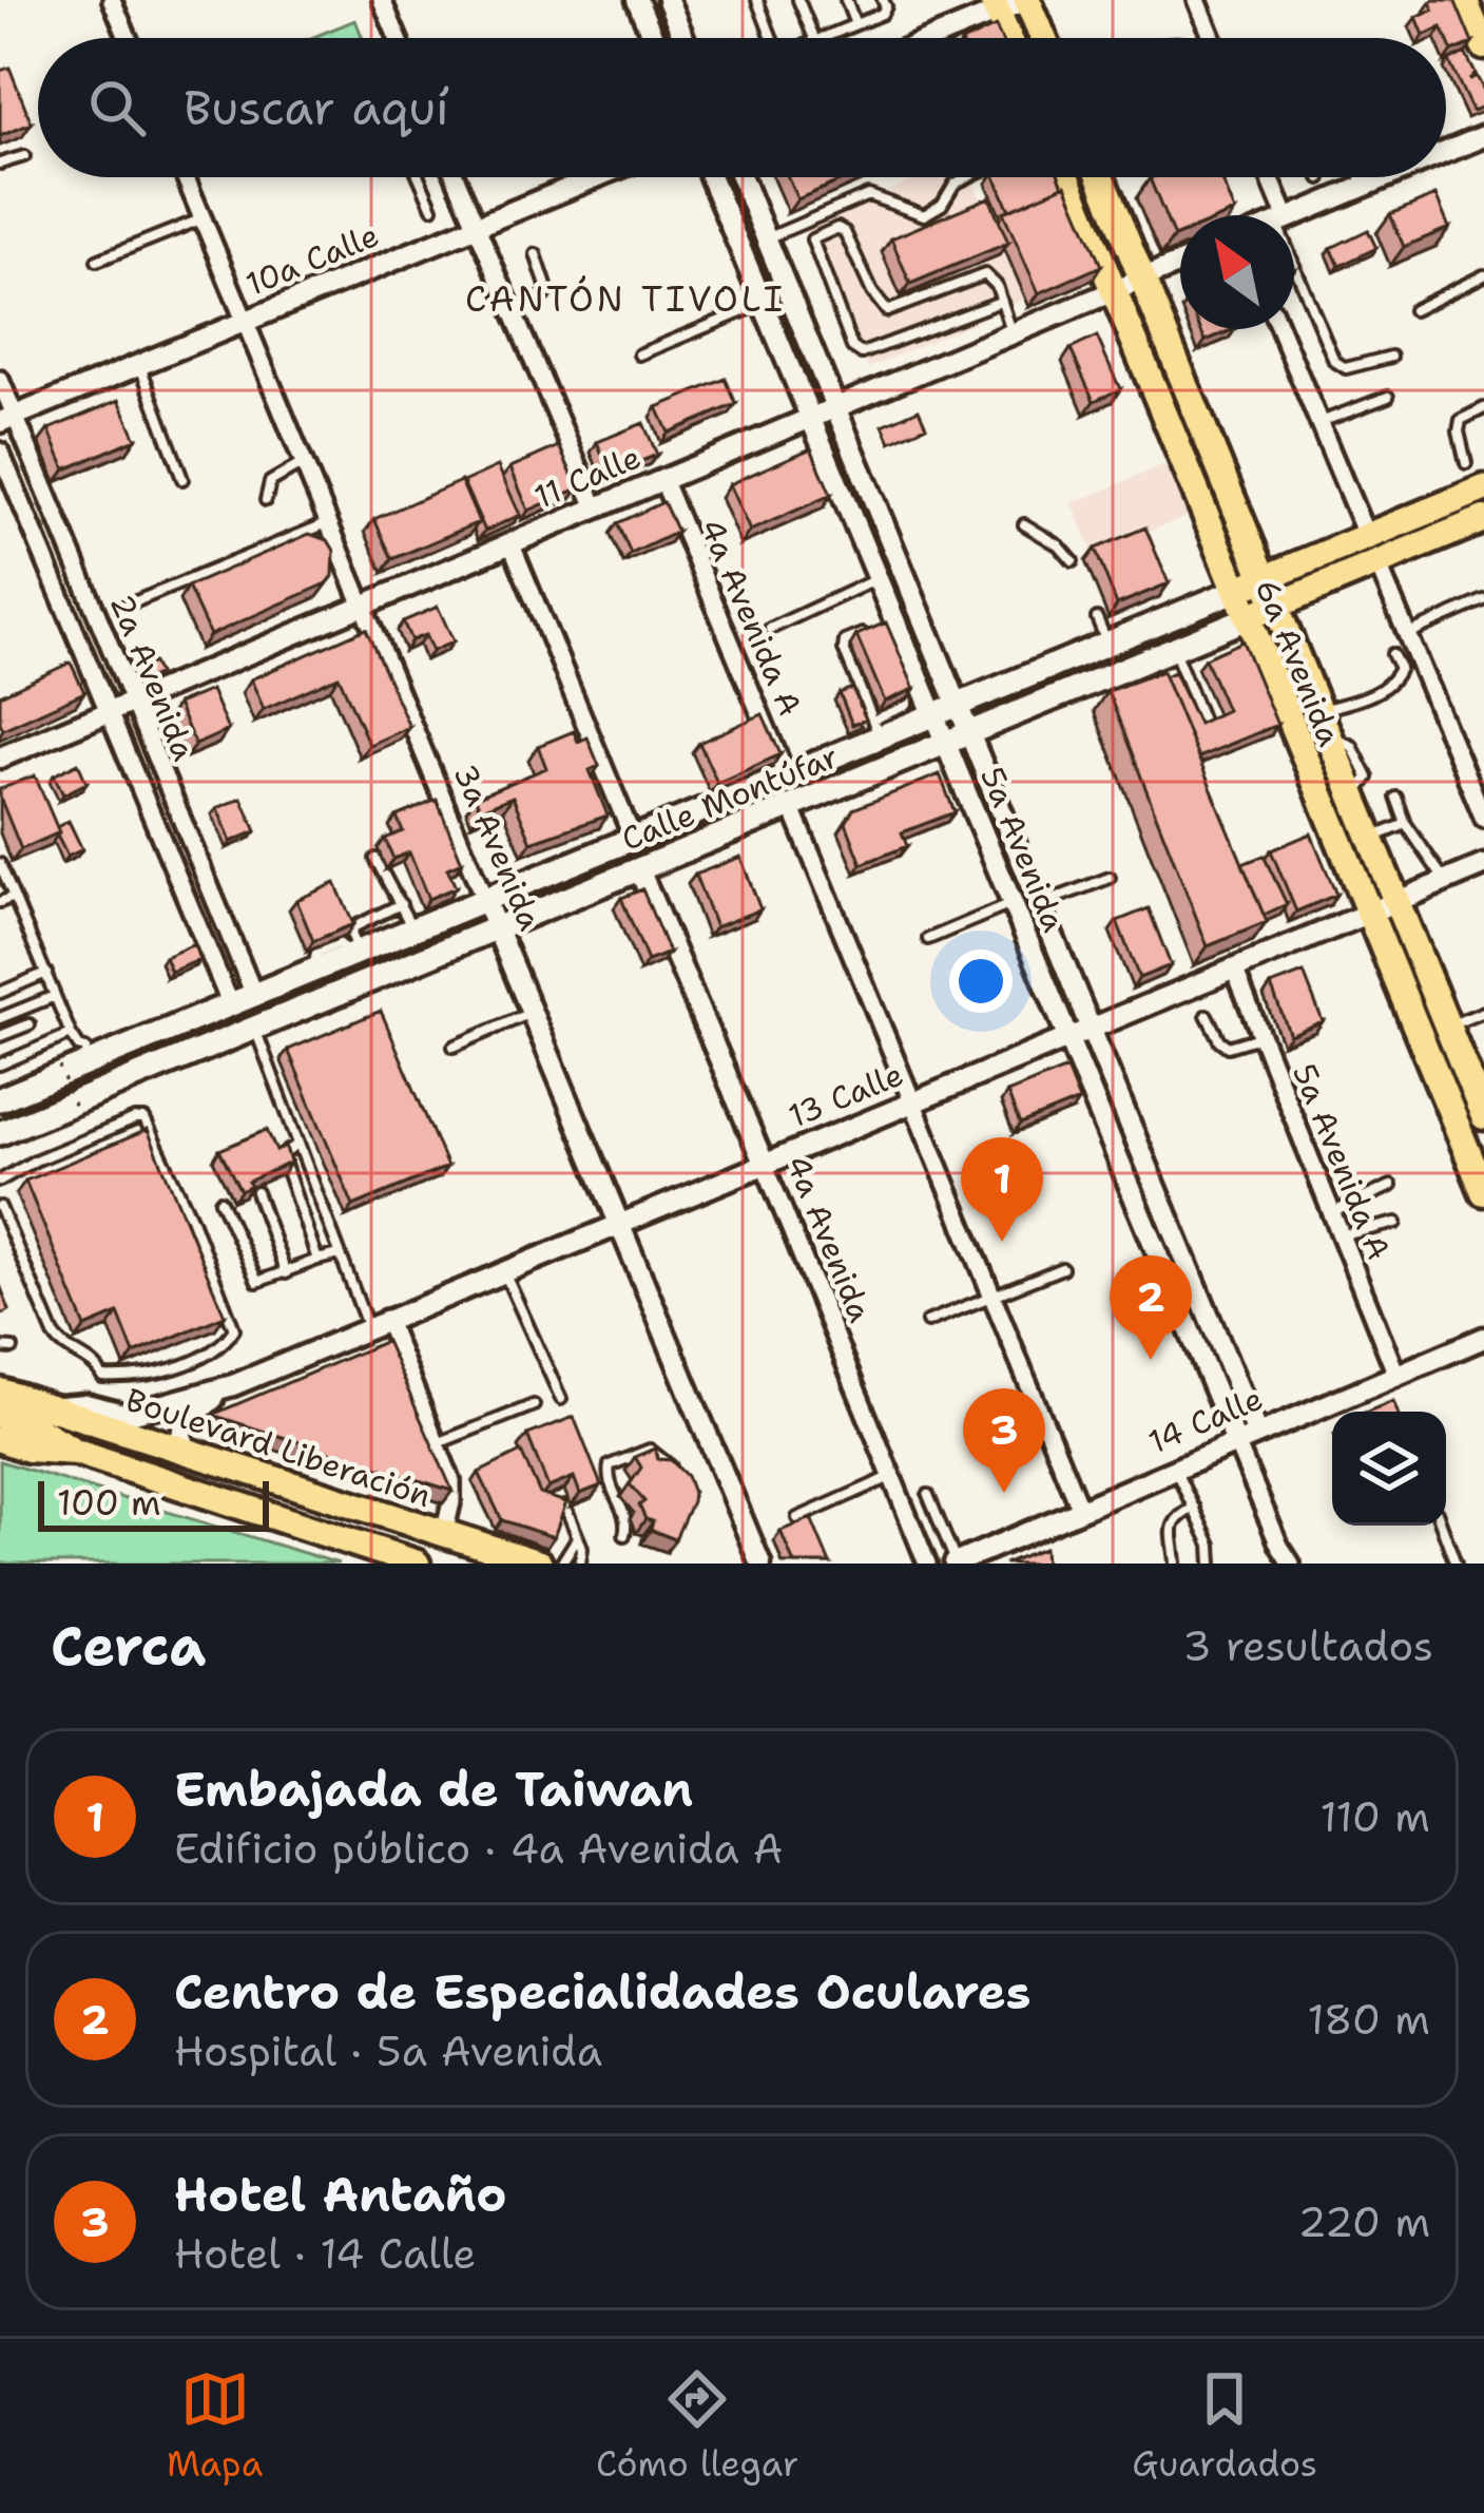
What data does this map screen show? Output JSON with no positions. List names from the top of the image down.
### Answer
{
  "streets": {
    "main road": ["6a Avenida", "Calle Montúfar", "Boulevard Liberación"],
    "street": [
      "10a Calle",
      "11 Calle",
      "4a Avenida A",
      "2a Avenida",
      "3a Avenida",
      "5a Avenida",
      "13 Calle",
      "5a Avenida A",
      "4a Avenida",
      "14 Calle"
    ]
  },
  "crossings": [
    ["10a Calle", "2a Avenida"],
    ["10a Calle", "3a Avenida"],
    ["11 Calle", "4a Avenida A"],
    ["11 Calle", "6a Avenida"],
    ["11 Calle", "2a Avenida"],
    ["11 Calle", "3a Avenida"],
    ["11 Calle", "5a Avenida"],
    ["4a Avenida A", "Calle Montúfar"],
    ["6a Avenida", "Calle Montúfar"],
    ["6a Avenida", "13 Calle"],
    ["2a Avenida", "Calle Montúfar"],
    ["Calle Montúfar", "3a Avenida"],
    ["Calle Montúfar", "5a Avenida"],
    ["Calle Montúfar", "4a Avenida"],
    ["3a Avenida", "13 Calle"],
    ["5a Avenida", "13 Calle"],
    ["5a Avenida", "14 Calle"],
    ["13 Calle", "5a Avenida A"],
    ["13 Calle", "4a Avenida"],
    ["13 Calle", "Boulevard Liberación"],
    ["5a Avenida A", "14 Calle"]
  ],
  "districts": ["CANTÓN TIVOLI"],
  "scale_bar": "100 m",
  "north": "top left",
  "page": {
    "search": "Buscar aquí",
    "pins": ["1", "2", "3"],
    "scale": "100 m",
    "heading": ["Cerca", "3 resultados"],
    "list": [
      {
        "mark": "1",
        "name": "Embajada de Taiwan",
        "note": "Edificio público · 4a Avenida A",
        "value": "110 m"
      },
      {
        "mark": "2",
        "name": "Centro de Especialidades Oculares",
        "note": "Hospital · 5a Avenida",
        "value": "180 m"
      },
      {
        "mark": "3",
        "name": "Hotel Antaño",
        "note": "Hotel · 14 Calle",
        "value": "220 m"
      }
    ],
    "nav": ["Mapa", "Cómo llegar", "Guardados"]
  }
}
